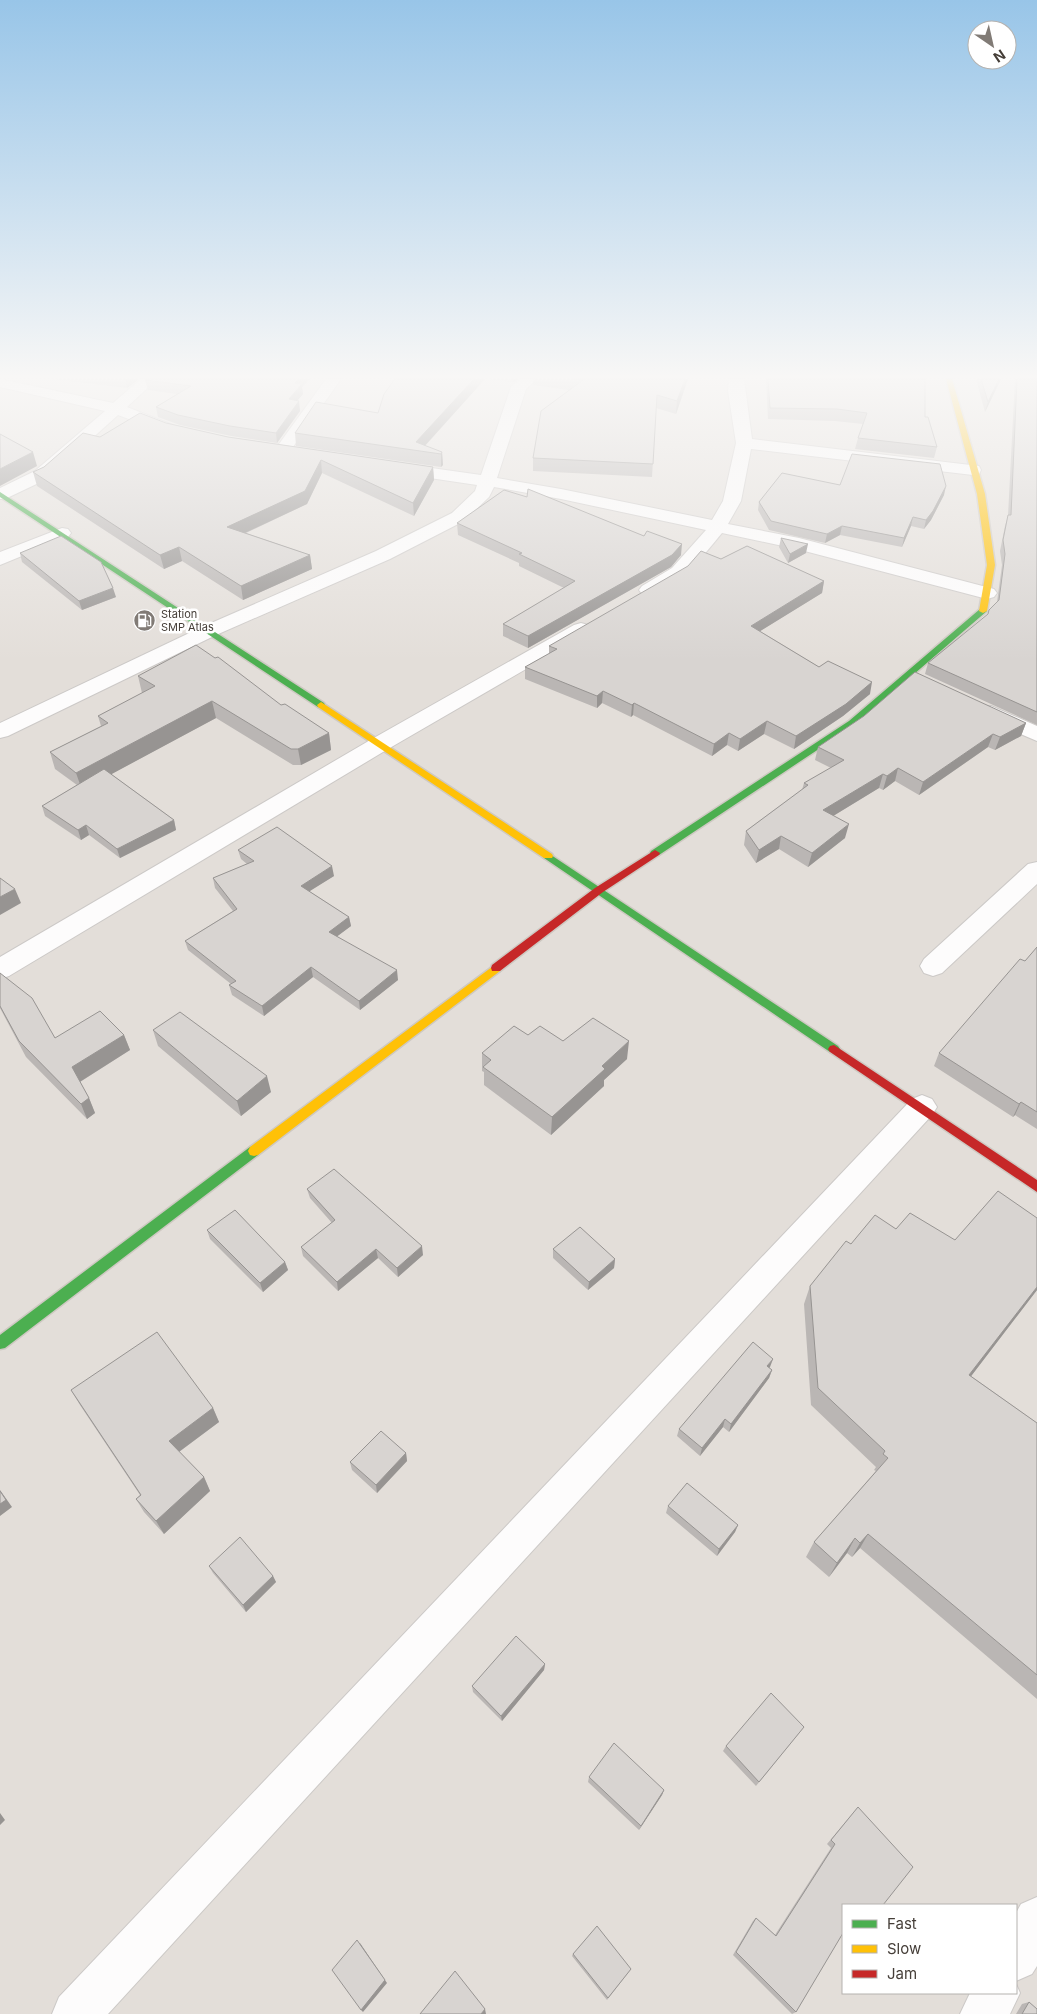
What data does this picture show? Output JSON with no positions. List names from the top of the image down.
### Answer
{
  "places": {
    "fuel station": ["Station SMP Atlas"]
  },
  "legend": ["Fast", "Slow", "Jam"],
  "north": "bottom right"
}
